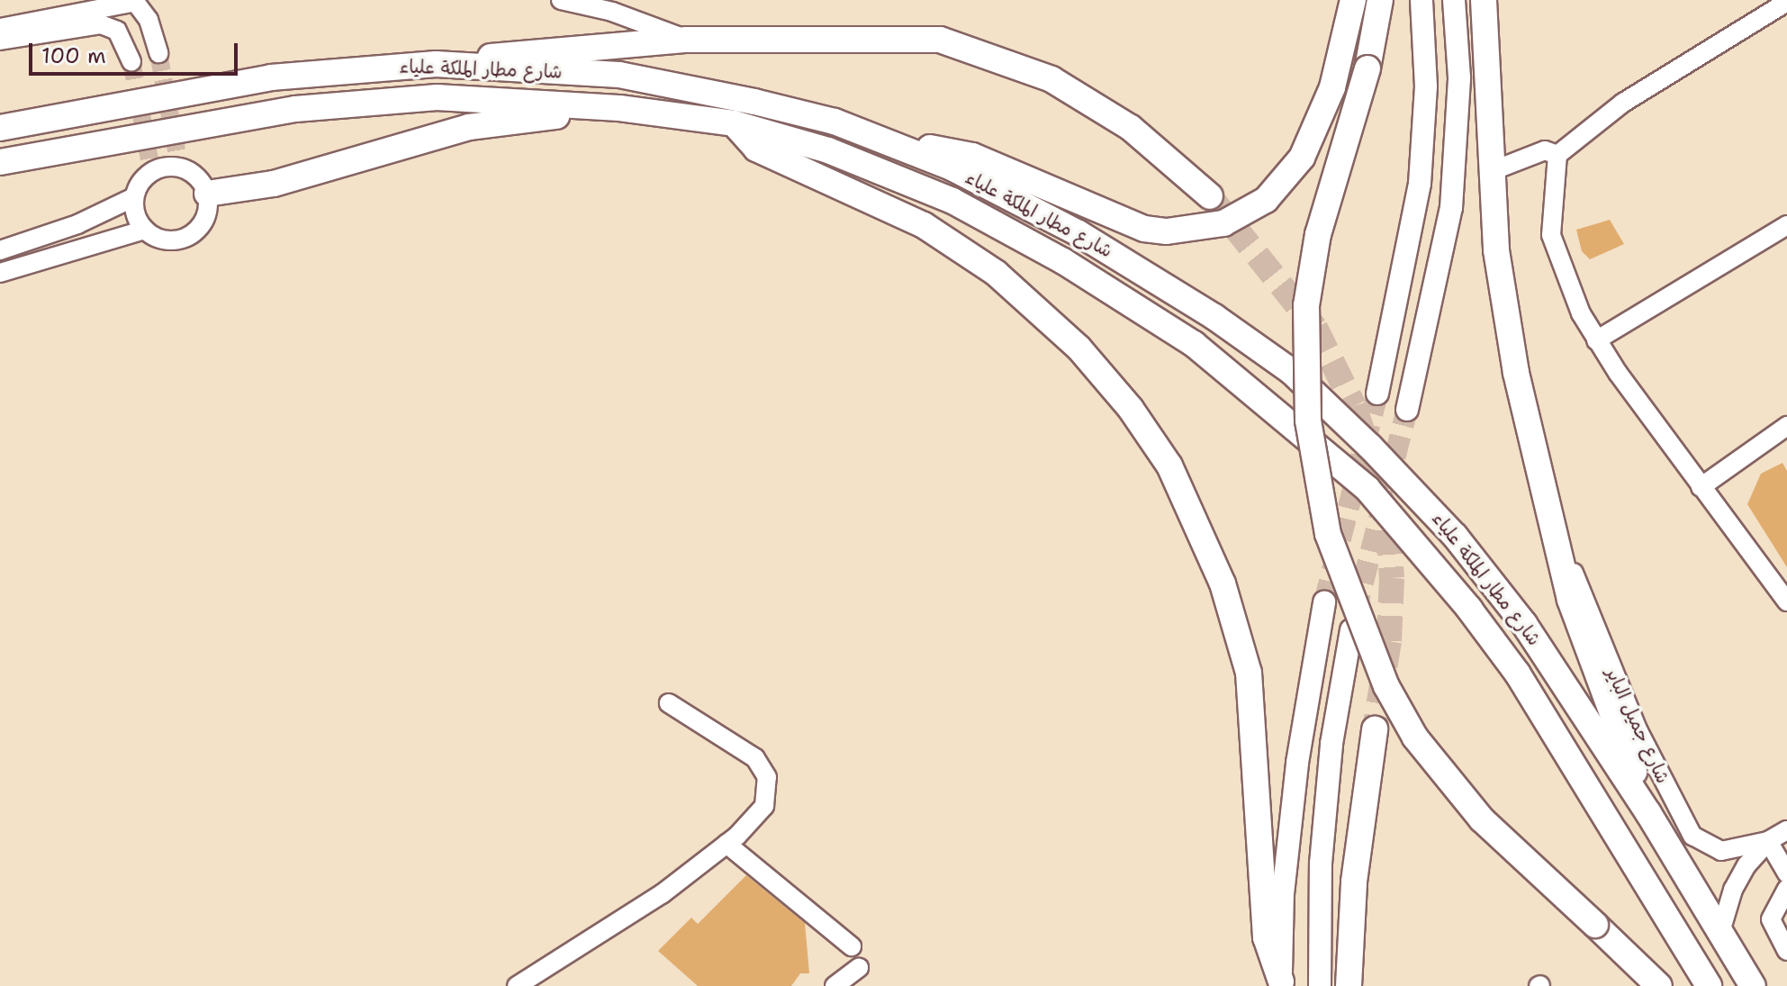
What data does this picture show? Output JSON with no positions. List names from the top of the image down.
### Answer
{
  "streets": {
    "highway": ["شارع مطار الملكة علياء"],
    "street": ["شارع جميل الباير"]
  },
  "crossings": [
    ["شارع مطار الملكة علياء", "شارع جميل الباير"]
  ],
  "scale_bar": "100 m"
}
